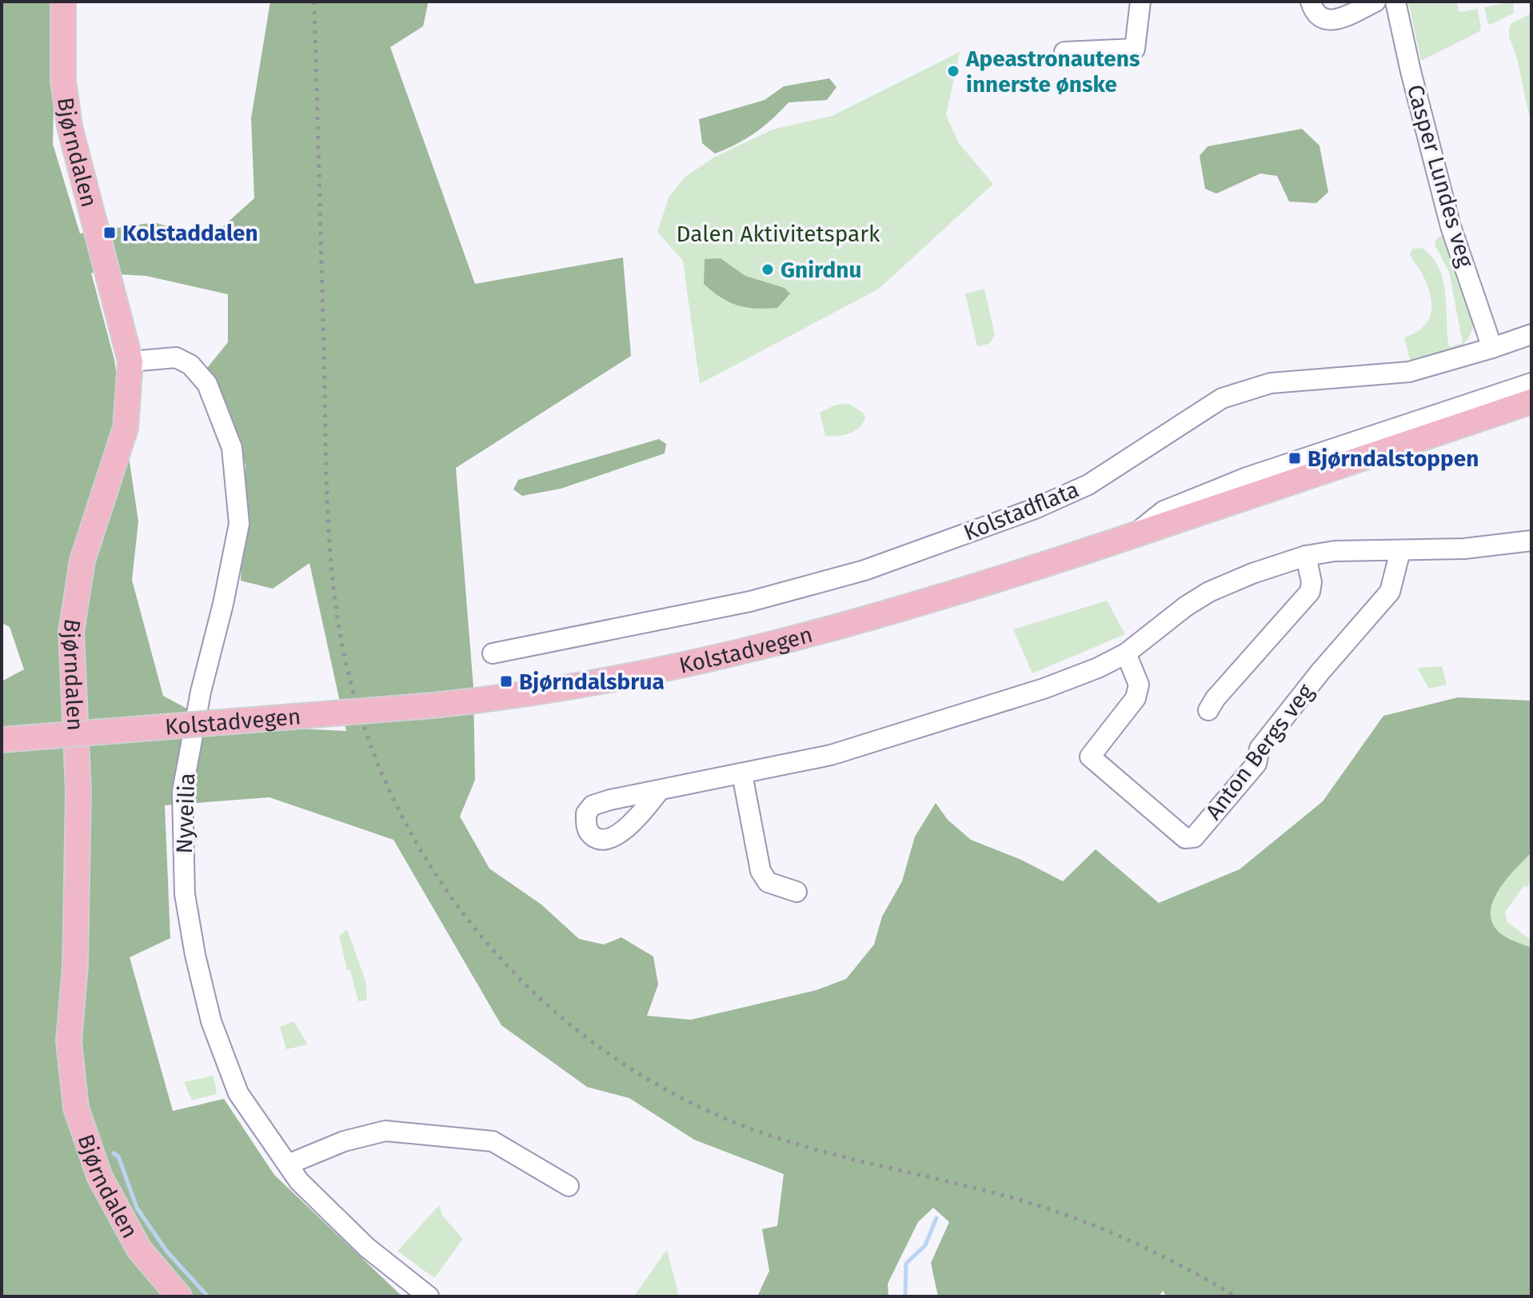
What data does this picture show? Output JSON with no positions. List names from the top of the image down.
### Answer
{
  "streets": {
    "main road": ["Bjørndalen", "Kolstadvegen"],
    "street": [
      "Casper Lundes veg",
      "Kolstadflata",
      "Anton Bergs veg",
      "Nyveilia"
    ]
  },
  "crossings": [
    ["Bjørndalen", "Nyveilia"],
    ["Casper Lundes veg", "Kolstadflata"]
  ],
  "parks": ["Dalen Aktivitetspark"],
  "places": {
    "other": ["Apeastronautens innerste ønske", "Gnirdnu"],
    "transit": ["Kolstaddalen", "Bjørndalstoppen", "Bjørndalsbrua"]
  }
}
